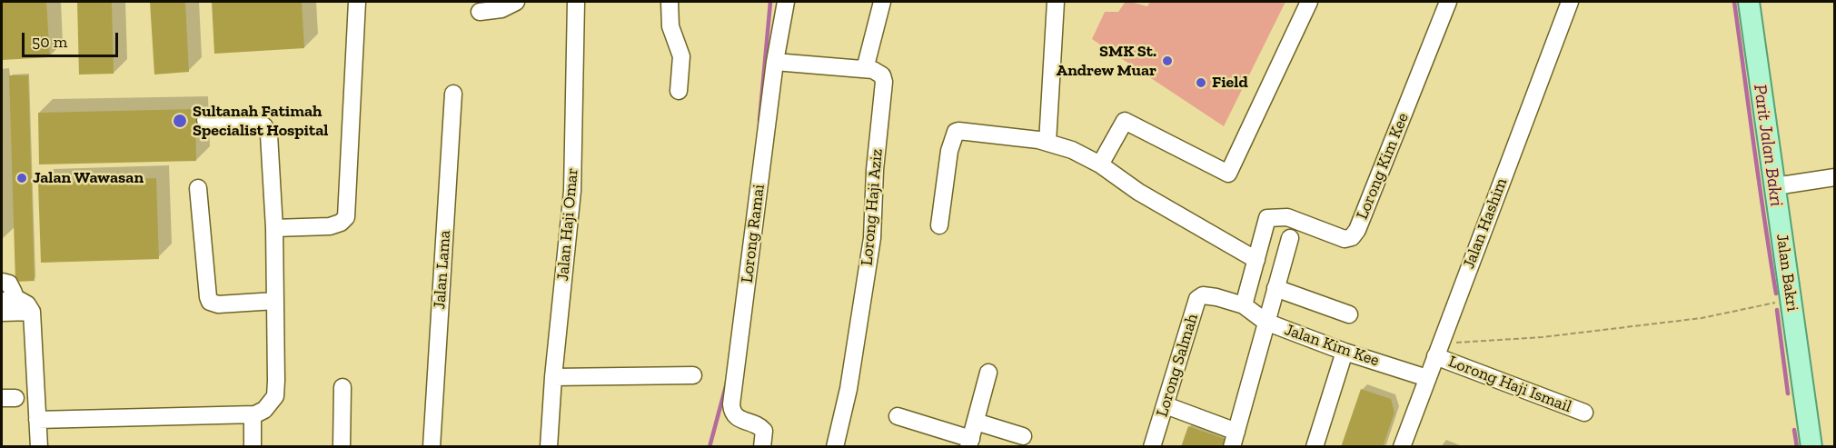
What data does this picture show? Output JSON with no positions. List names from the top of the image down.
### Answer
{
  "streets": {
    "main road": ["Jalan Bakri"],
    "street": [
      "Lorong Kim Kee",
      "Lorong Haji Aziz",
      "Jalan Hashim",
      "Jalan Haji Omar",
      "Lorong Ramai",
      "Jalan Lama",
      "Jalan Kim Kee",
      "Lorong Salmah",
      "Lorong Haji Ismail"
    ]
  },
  "crossings": [
    ["Jalan Hashim", "Jalan Kim Kee"],
    ["Jalan Hashim", "Lorong Haji Ismail"]
  ],
  "water": ["Parit Jalan Bakri"],
  "places": [
    "SMK St. Andrew Muar",
    "Field",
    "Sultanah Fatimah Specialist Hospital",
    "Jalan Wawasan"
  ],
  "scale_bar": "50 m"
}
